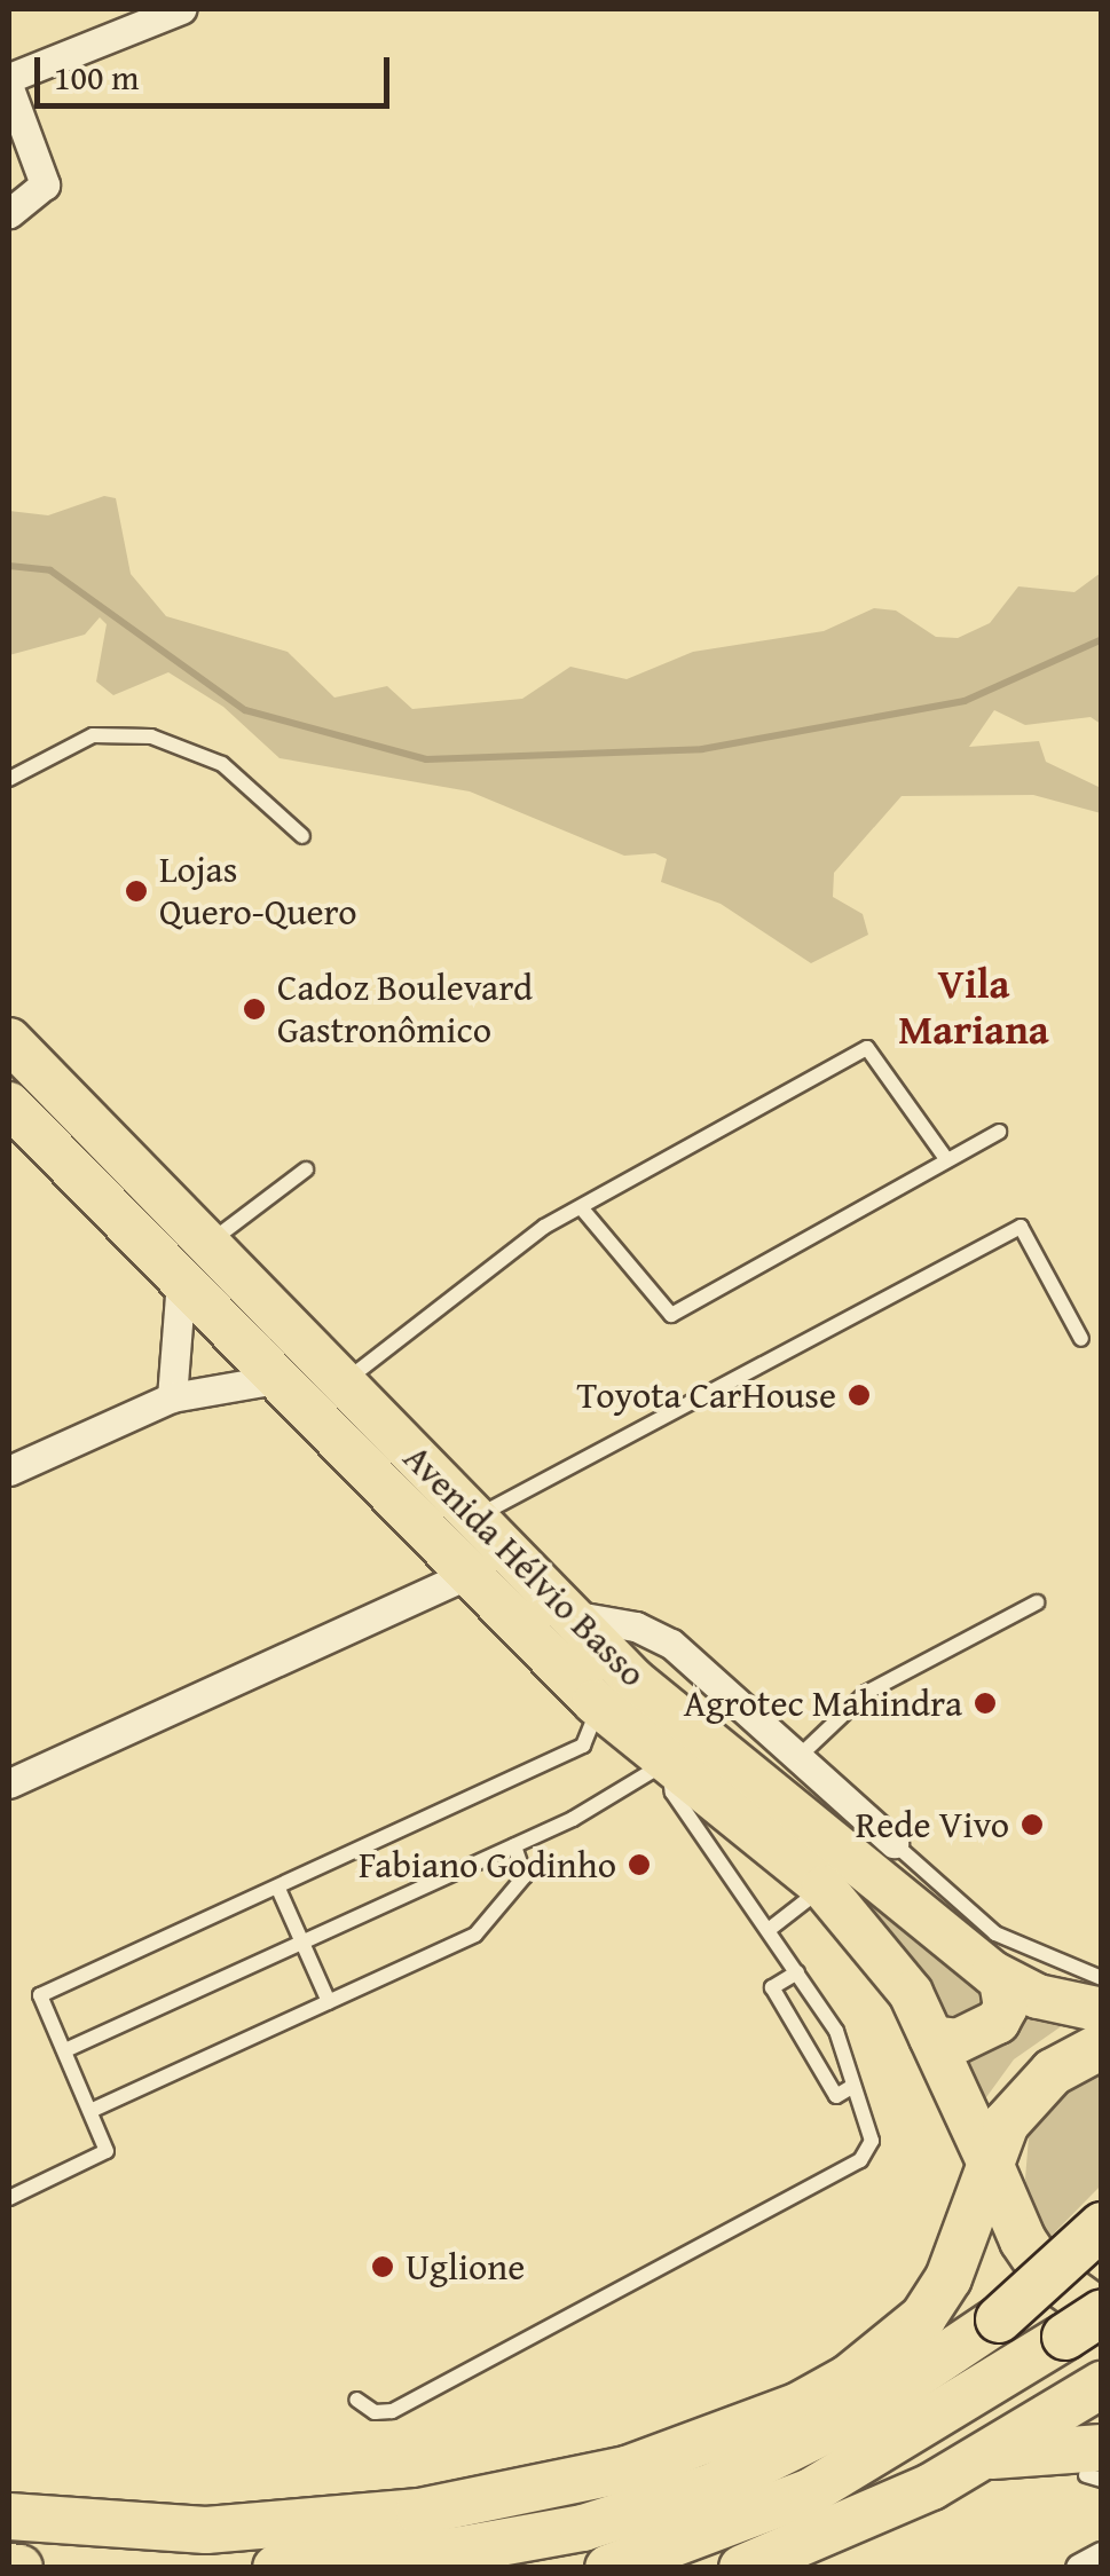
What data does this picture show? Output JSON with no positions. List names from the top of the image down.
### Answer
{
  "streets": {
    "main road": ["Avenida Hélvio Basso"]
  },
  "districts": ["Vila Mariana"],
  "places": [
    "Lojas Quero-Quero",
    "Cadoz Boulevard Gastronômico",
    "Toyota CarHouse",
    "Agrotec Mahindra",
    "Rede Vivo",
    "Fabiano Godinho",
    "Uglione"
  ],
  "scale_bar": "100 m"
}
